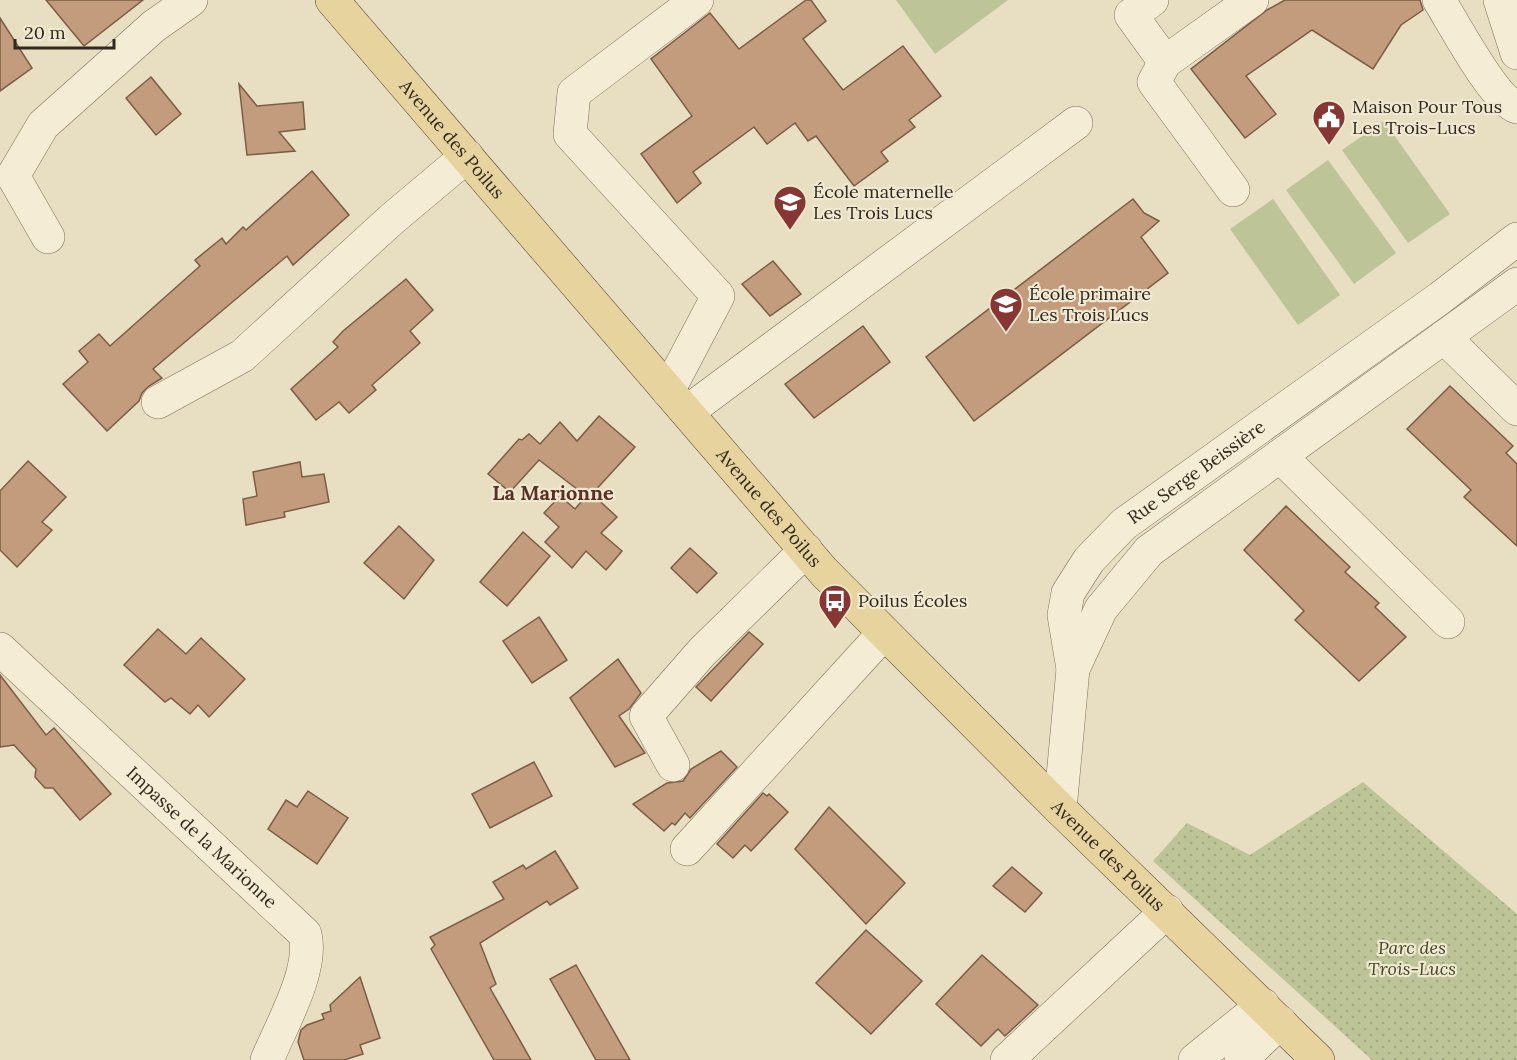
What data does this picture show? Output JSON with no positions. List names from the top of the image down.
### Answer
{
  "streets": {
    "main road": ["Avenue des Poilus"],
    "street": ["Rue Serge Beissière", "Impasse de la Marionne"]
  },
  "crossings": [
    ["Avenue des Poilus", "Rue Serge Beissière"]
  ],
  "districts": ["La Marionne"],
  "parks": ["Parc des Trois-Lucs"],
  "places": {
    "public building": ["Maison Pour Tous Les Trois-Lucs"],
    "school or university": ["École maternelle Les Trois Lucs", "École primaire Les Trois Lucs"],
    "bus stop": ["Poilus Écoles"]
  },
  "scale_bar": "20 m"
}
